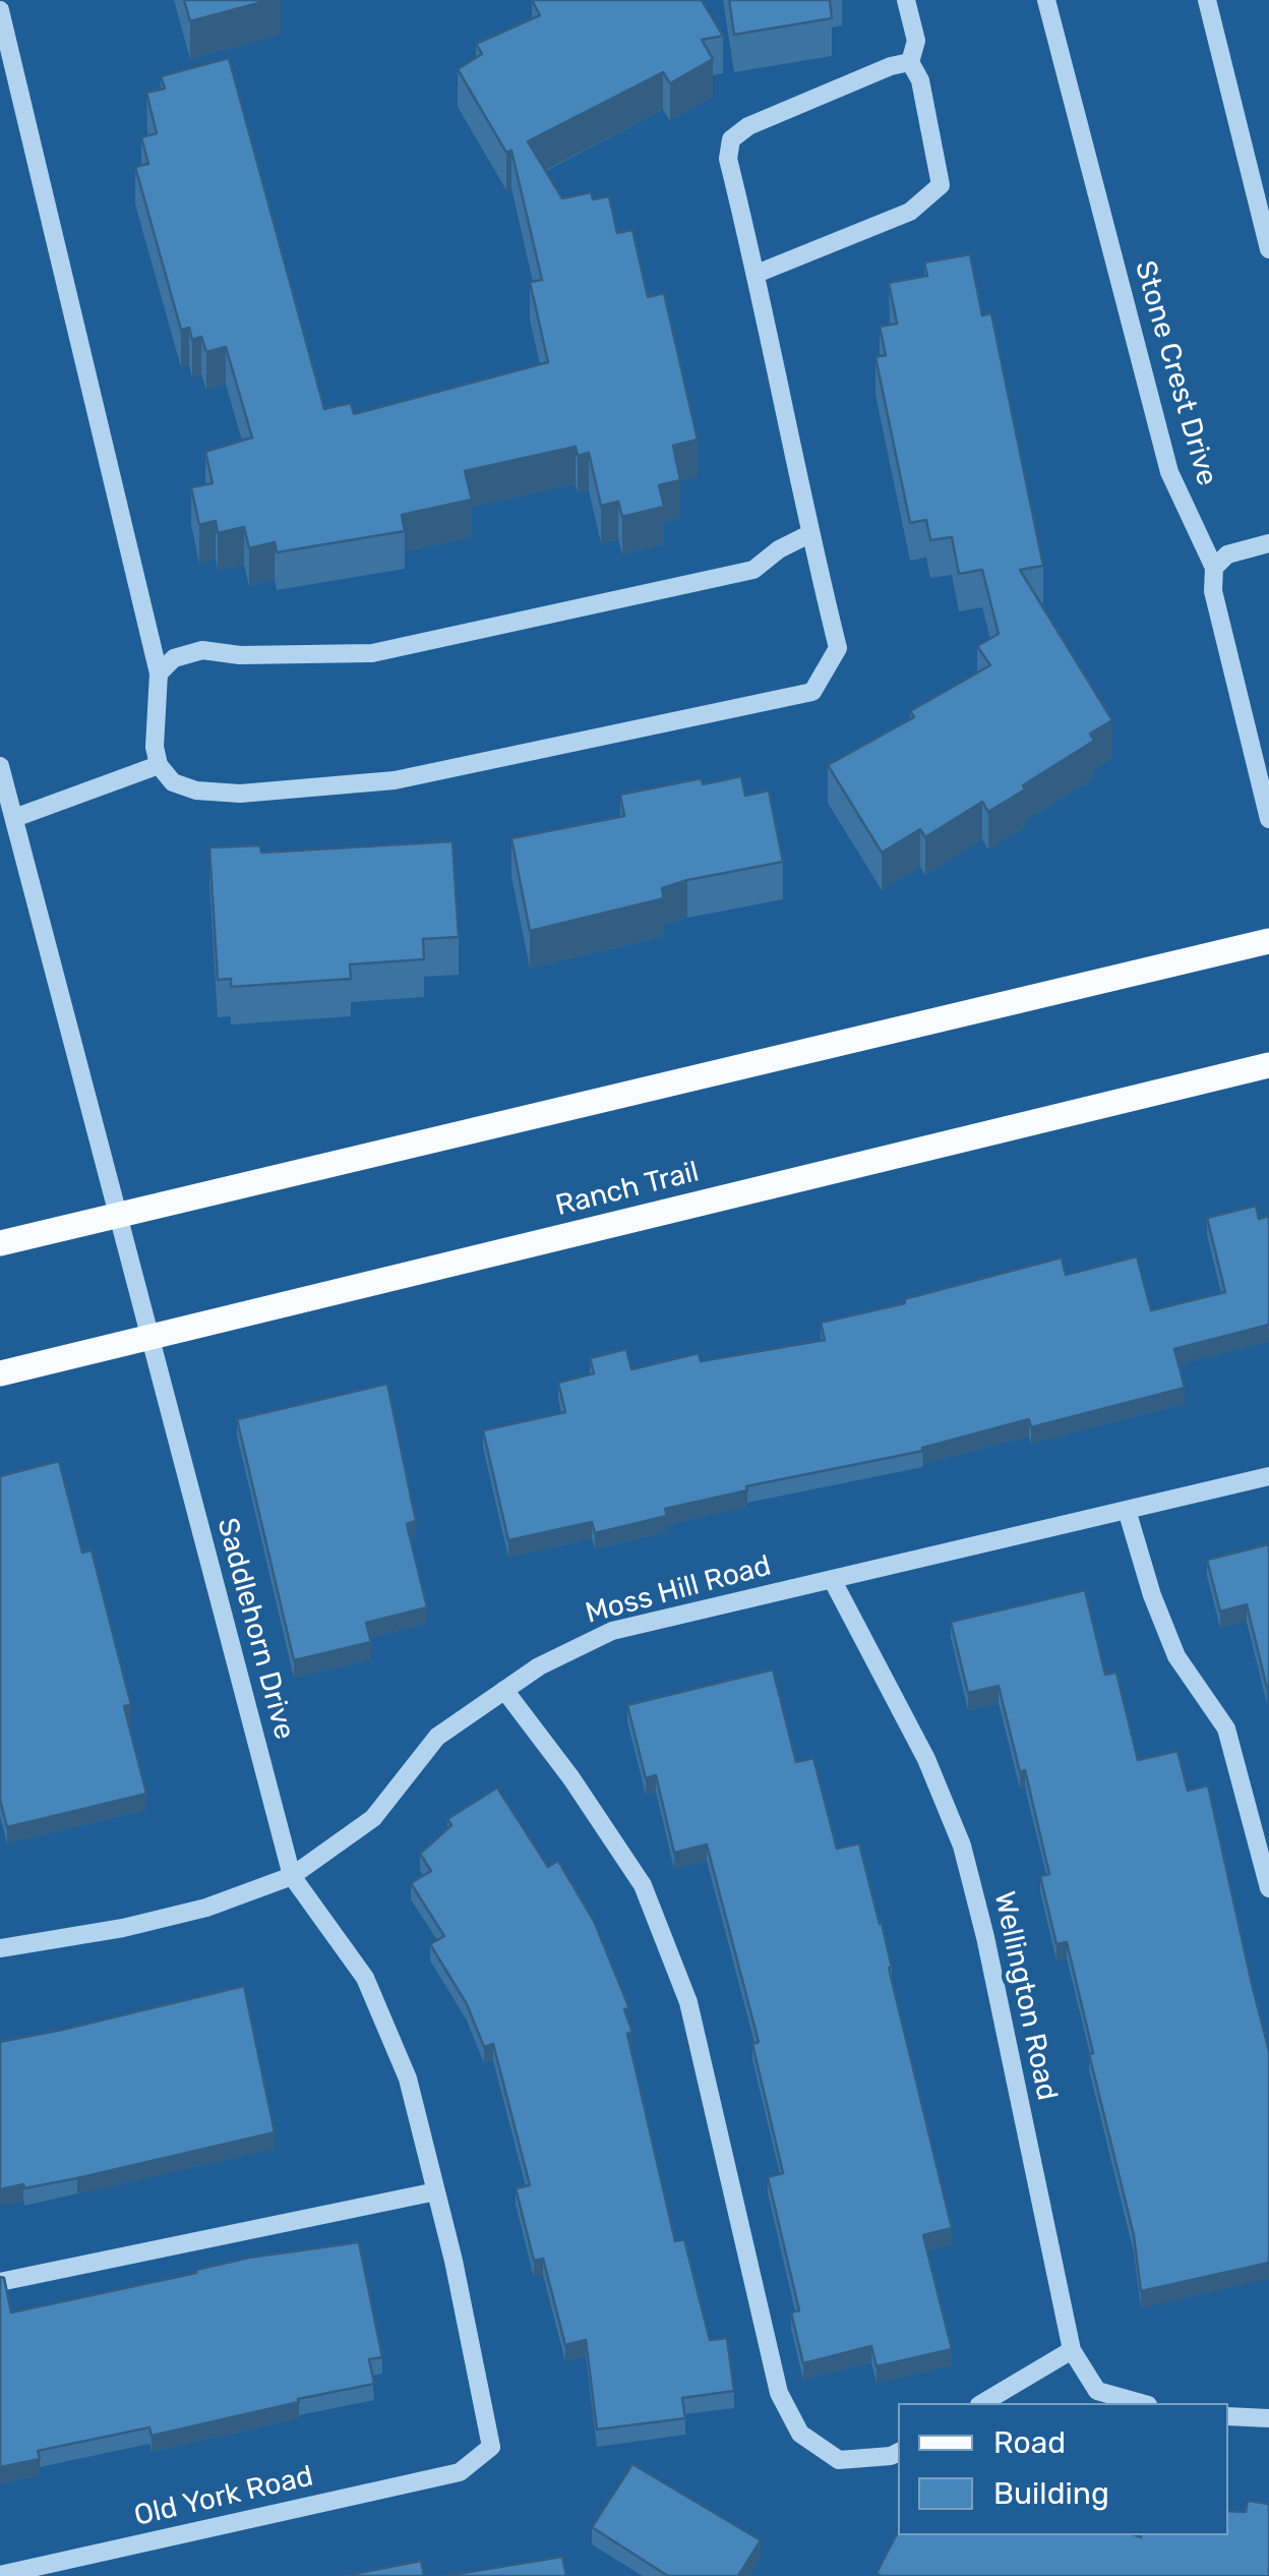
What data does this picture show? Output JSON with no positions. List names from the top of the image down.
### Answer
{
  "streets": {
    "main road": ["Ranch Trail"],
    "street": [
      "Stone Crest Drive",
      "Moss Hill Road",
      "Saddlehorn Drive",
      "Wellington Road",
      "Old York Road"
    ]
  },
  "crossings": [
    ["Ranch Trail", "Saddlehorn Drive"],
    ["Moss Hill Road", "Saddlehorn Drive"],
    ["Moss Hill Road", "Wellington Road"],
    ["Saddlehorn Drive", "Old York Road"]
  ],
  "legend": ["Road", "Building"]
}
